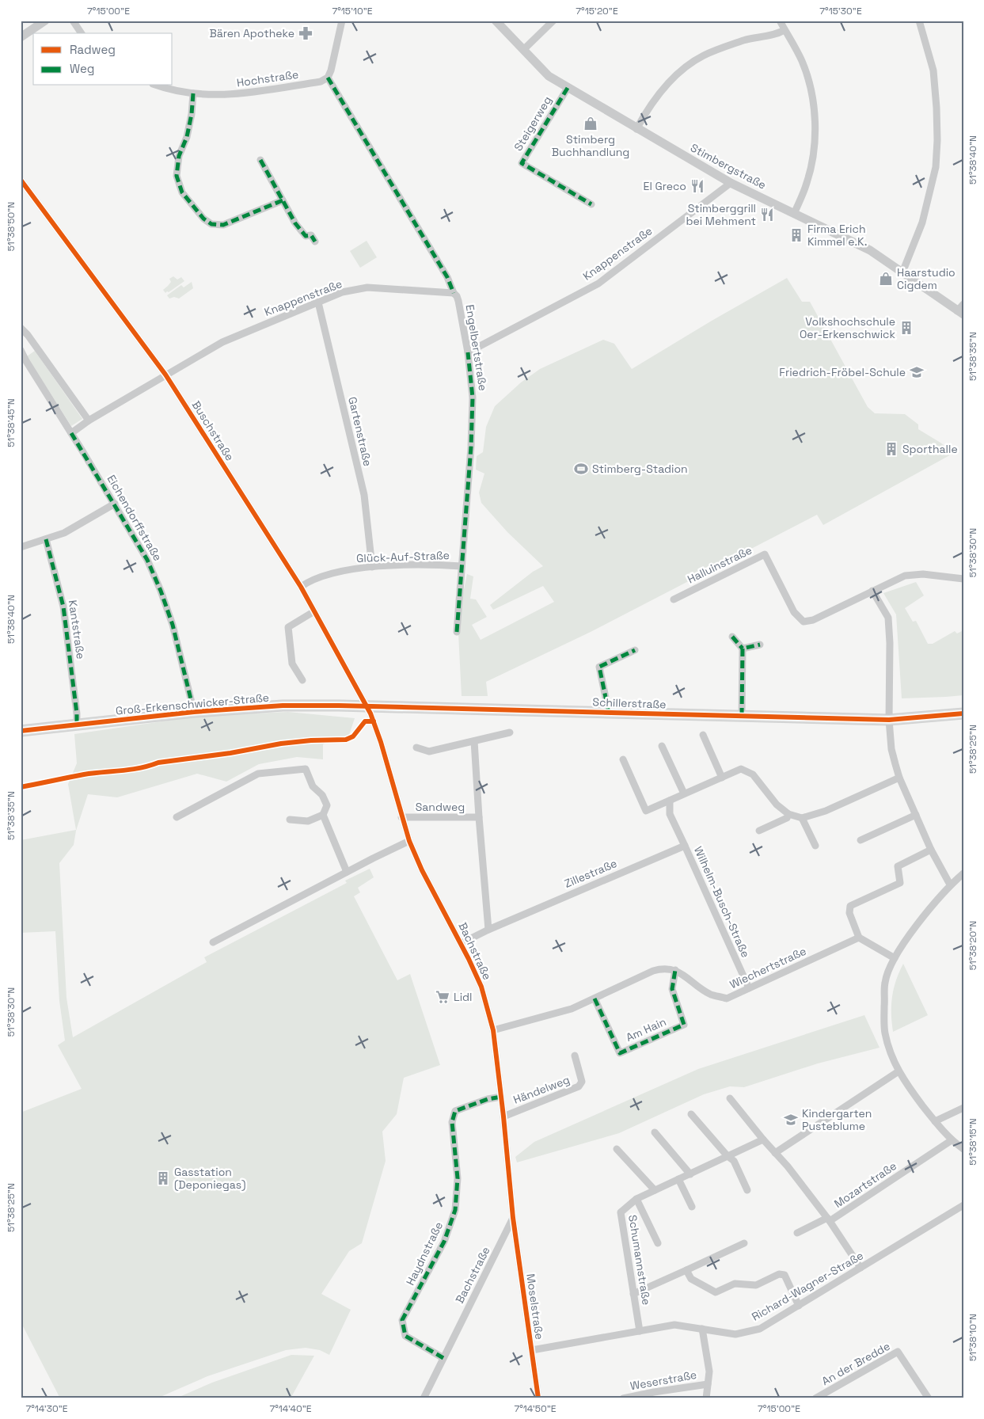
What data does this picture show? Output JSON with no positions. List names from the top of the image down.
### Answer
{
  "streets": {
    "main road": ["Schillerstraße", "Groß-Erkenschwicker-Straße"],
    "street": [
      "Hochstraße",
      "Steigerweg",
      "Stimbergstraße",
      "Knappenstraße",
      "Engelbertstraße",
      "Buschstraße",
      "Gartenstraße",
      "Eichendorffstraße",
      "Glück-Auf-Straße",
      "Halluinstraße",
      "Kantstraße",
      "Sandweg",
      "Zillestraße",
      "Wilhelm-Busch-Straße",
      "Bachstraße",
      "Wiechertstraße",
      "Am Hain",
      "Händelweg",
      "Mozartstraße",
      "Haydnstraße",
      "Schumannstraße",
      "Richard-Wagner-Straße",
      "Moselstraße",
      "An der Bredde",
      "Weserstraße"
    ]
  },
  "crossings": [
    ["Hochstraße", "Engelbertstraße"],
    ["Steigerweg", "Stimbergstraße"],
    ["Stimbergstraße", "Knappenstraße"],
    ["Knappenstraße", "Engelbertstraße"],
    ["Knappenstraße", "Buschstraße"],
    ["Knappenstraße", "Gartenstraße"],
    ["Knappenstraße", "Eichendorffstraße"],
    ["Engelbertstraße", "Glück-Auf-Straße"],
    ["Buschstraße", "Glück-Auf-Straße"],
    ["Buschstraße", "Schillerstraße"],
    ["Buschstraße", "Groß-Erkenschwicker-Straße"],
    ["Buschstraße", "Bachstraße"],
    ["Gartenstraße", "Glück-Auf-Straße"],
    ["Eichendorffstraße", "Groß-Erkenschwicker-Straße"],
    ["Kantstraße", "Groß-Erkenschwicker-Straße"],
    ["Schillerstraße", "Groß-Erkenschwicker-Straße"],
    ["Schillerstraße", "Bachstraße"],
    ["Groß-Erkenschwicker-Straße", "Bachstraße"],
    ["Sandweg", "Bachstraße"],
    ["Zillestraße", "Wilhelm-Busch-Straße"],
    ["Zillestraße", "Bachstraße"],
    ["Wilhelm-Busch-Straße", "Wiechertstraße"],
    ["Bachstraße", "Händelweg"],
    ["Bachstraße", "Haydnstraße"],
    ["Bachstraße", "Moselstraße"],
    ["Wiechertstraße", "Am Hain"],
    ["Schumannstraße", "Richard-Wagner-Straße"],
    ["Richard-Wagner-Straße", "Moselstraße"]
  ],
  "places": {
    "pharmacy": ["Bären Apotheke"],
    "shop": ["Stimberg Buchhandlung", "Haarstudio Cigdem"],
    "restaurant": ["El Greco", "Stimberggrill bei Mehment"],
    "building": [
      "Firma Erich Kimmel e.K.",
      "Volkshochschule Oer-Erkenschwick",
      "Sporthalle",
      "Gasstation (Deponiegas)"
    ],
    "school or university": ["Friedrich-Fröbel-Schule", "Kindergarten Pusteblume"],
    "sports": ["Stimberg-Stadion"],
    "supermarket": ["Lidl"]
  },
  "legend": ["Radweg", "Weg"],
  "coordinates": [
    "7°15'00\"E",
    "7°15'10\"E",
    "7°15'20\"E",
    "7°15'30\"E",
    "51°38'40\"N",
    "51°38'50\"N",
    "51°38'35\"N",
    "51°38'45\"N",
    "51°38'30\"N",
    "51°38'25\"N",
    "51°38'20\"N",
    "51°38'15\"N",
    "51°38'10\"N",
    "7°14'30\"E",
    "7°14'40\"E",
    "7°14'50\"E"
  ]
}
